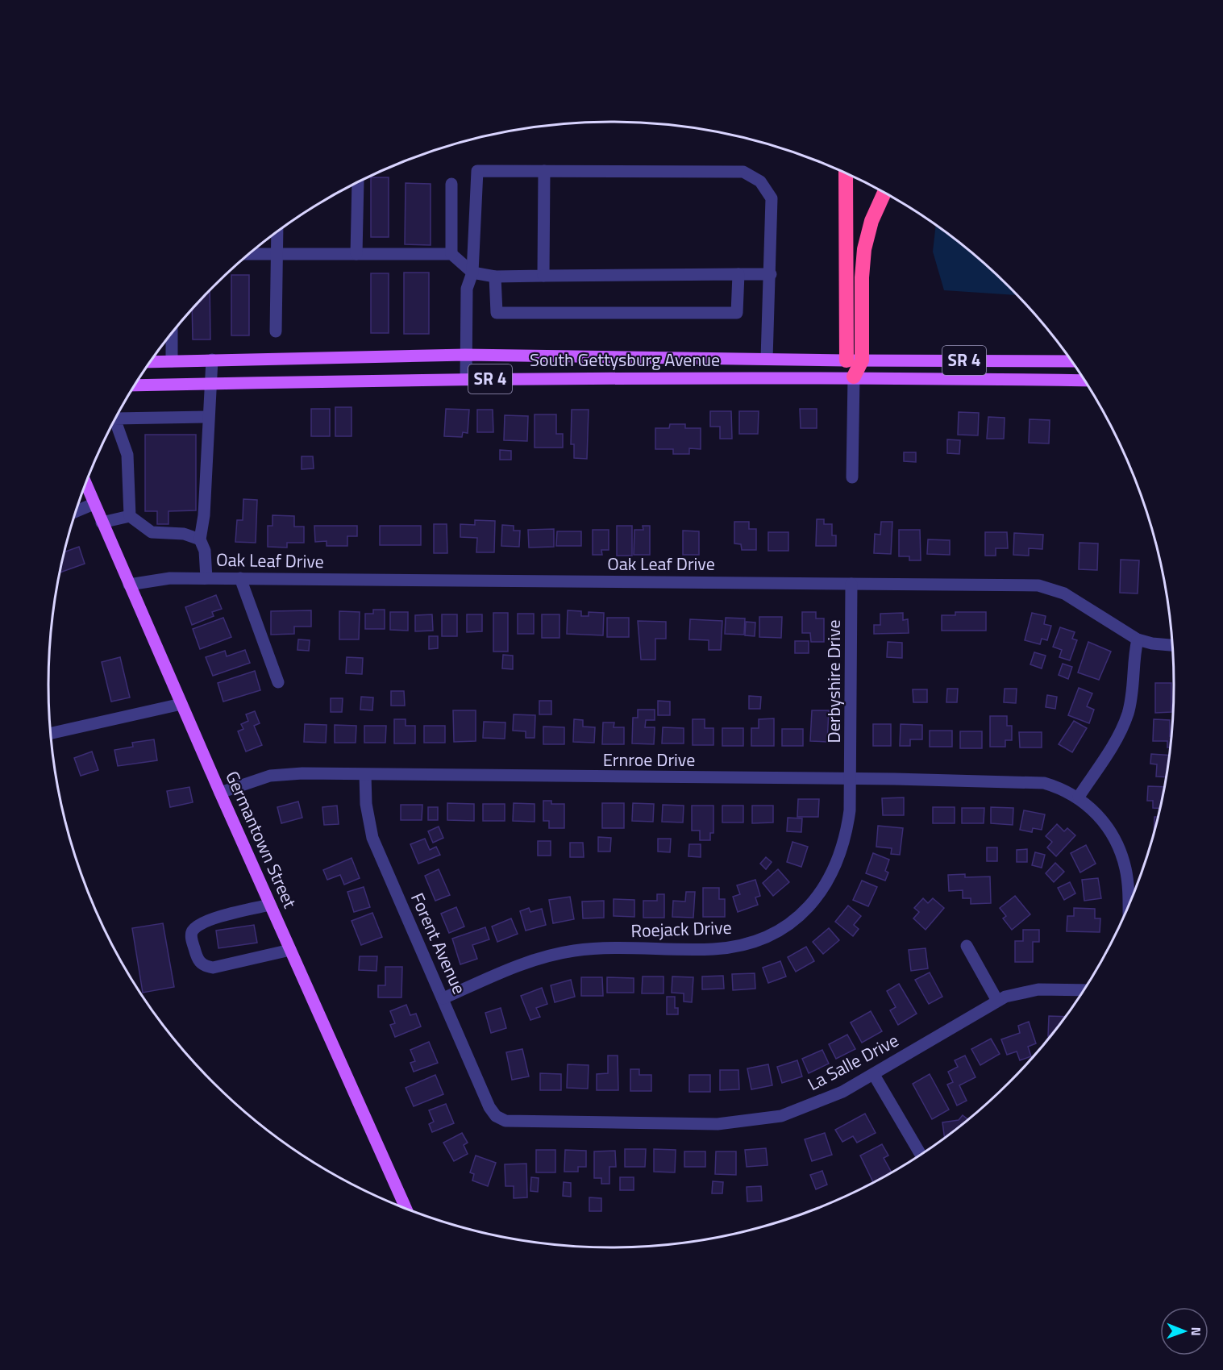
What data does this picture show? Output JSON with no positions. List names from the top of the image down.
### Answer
{
  "streets": {
    "main road": ["South Gettysburg Avenue", "SR 4", "Germantown Street"],
    "street": [
      "Oak Leaf Drive",
      "Derbyshire Drive",
      "Ernroe Drive",
      "Roejack Drive",
      "Forent Avenue",
      "La Salle Drive"
    ]
  },
  "crossings": [
    ["Oak Leaf Drive", "Derbyshire Drive"],
    ["Oak Leaf Drive", "Germantown Street"],
    ["Derbyshire Drive", "Ernroe Drive"],
    ["Derbyshire Drive", "Roejack Drive"],
    ["Ernroe Drive", "Germantown Street"],
    ["Ernroe Drive", "Roejack Drive"],
    ["Ernroe Drive", "Forent Avenue"],
    ["Roejack Drive", "Forent Avenue"],
    ["Forent Avenue", "La Salle Drive"]
  ],
  "north": "right"
}
